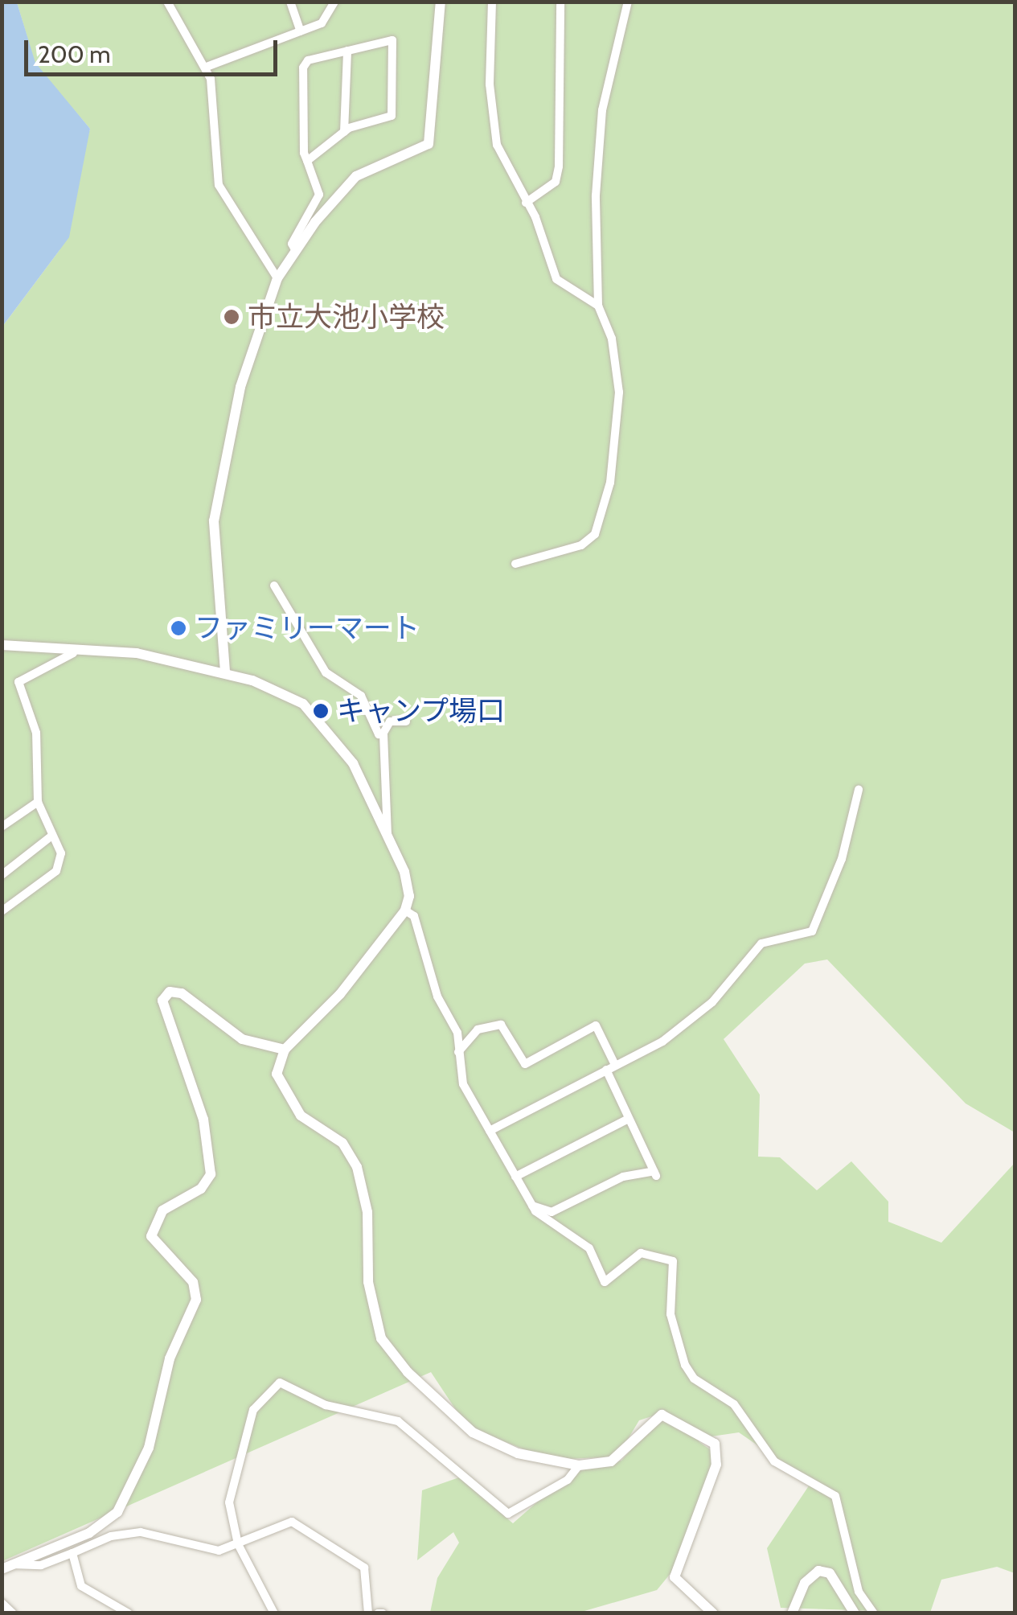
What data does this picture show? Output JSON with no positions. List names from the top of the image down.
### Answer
{
  "places": ["市立大池小学校", "ファミリーマート", "キャンプ場口"],
  "scale_bar": "200 m"
}
